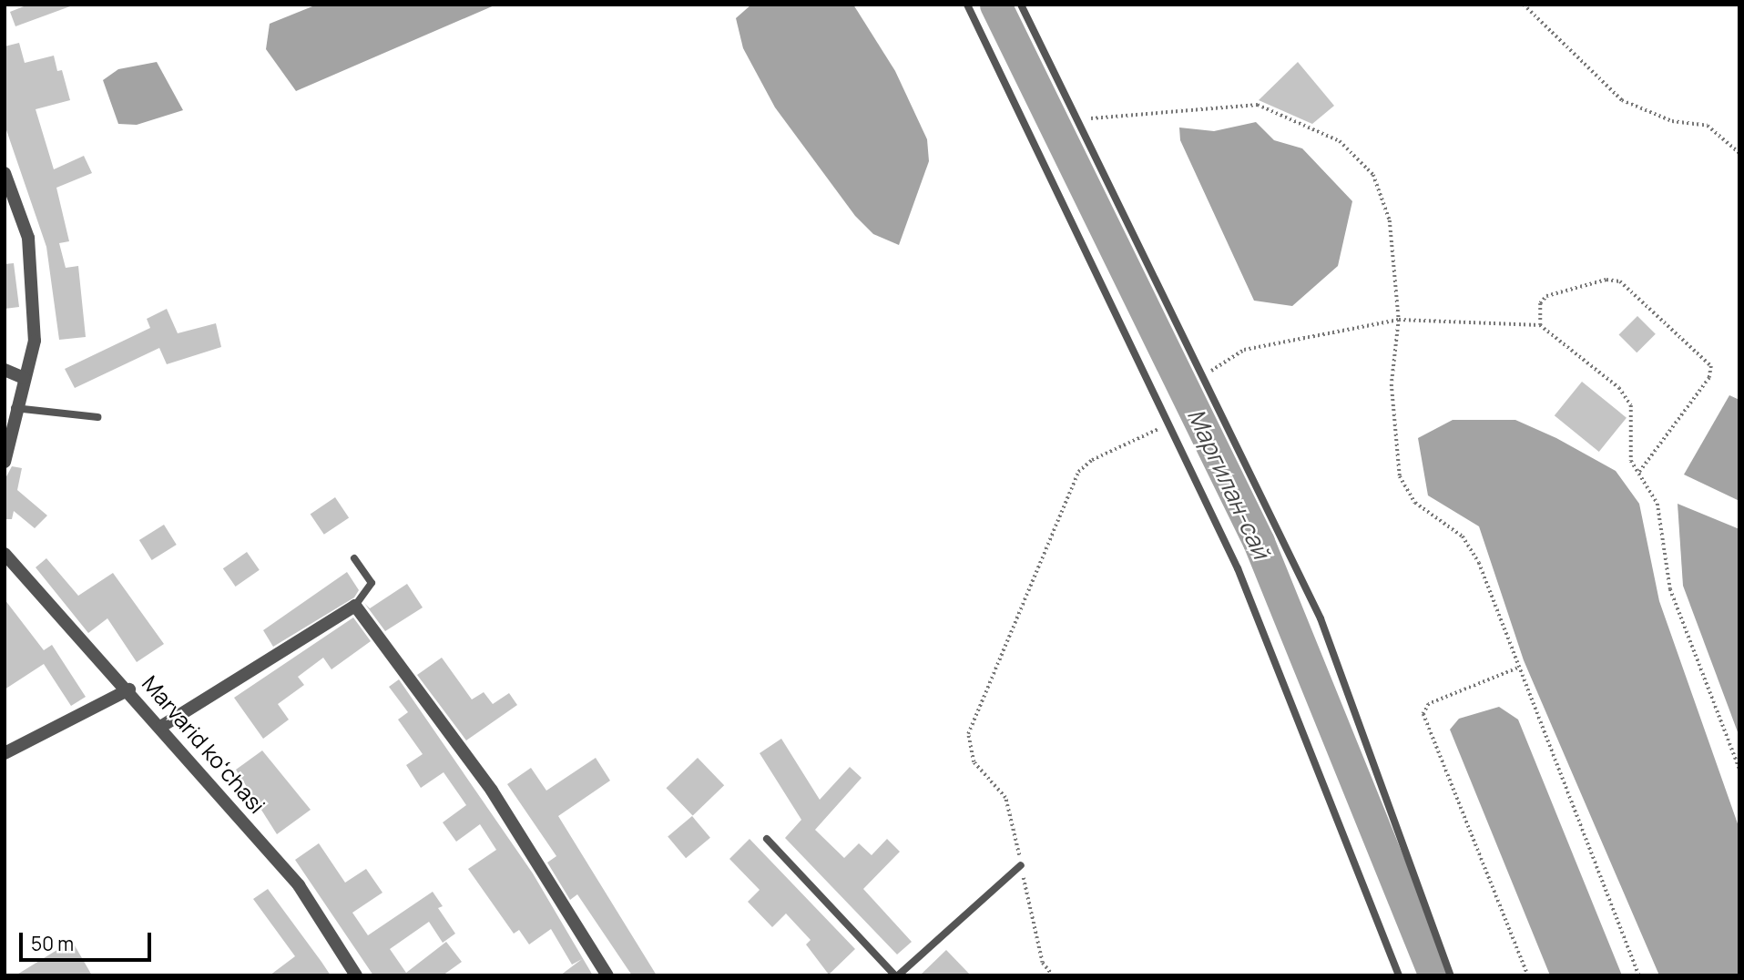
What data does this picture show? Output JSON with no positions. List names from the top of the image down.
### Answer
{
  "streets": {
    "street": ["Marvarid koʻchasi"]
  },
  "water": ["Маргилан-сай"],
  "scale_bar": "50 m"
}
